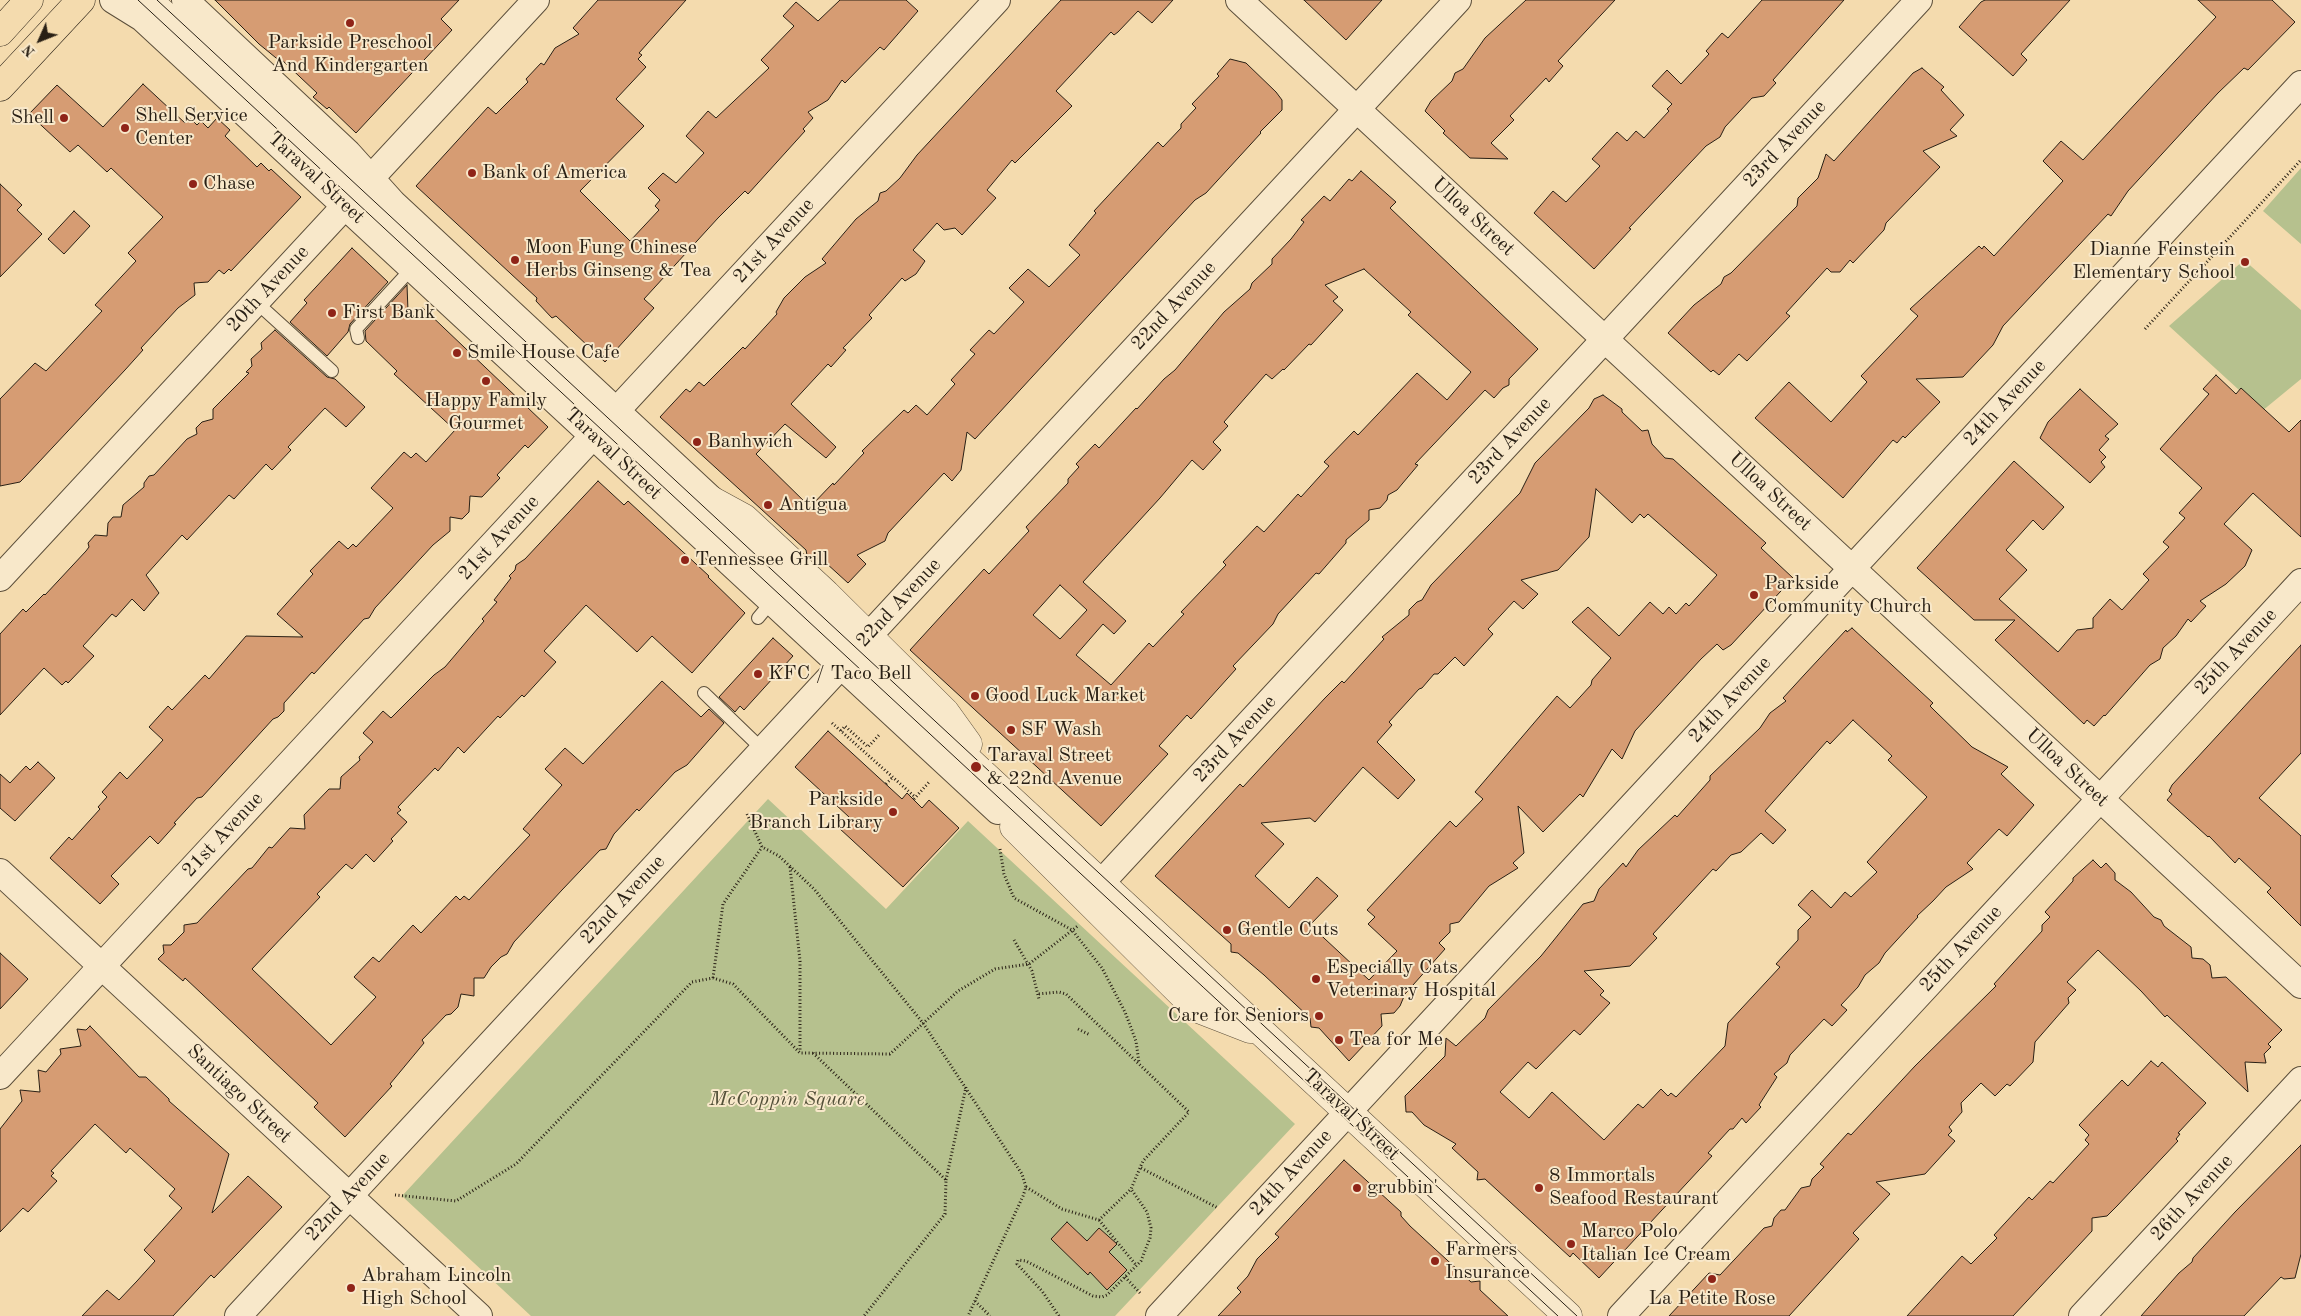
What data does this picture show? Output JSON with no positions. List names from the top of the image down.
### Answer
{
  "streets": {
    "street": [
      "23rd Avenue",
      "Taraval Street",
      "Ulloa Street",
      "21st Avenue",
      "20th Avenue",
      "22nd Avenue",
      "24th Avenue",
      "25th Avenue",
      "Santiago Street",
      "26th Avenue"
    ]
  },
  "crossings": [
    ["23rd Avenue", "Taraval Street"],
    ["23rd Avenue", "Ulloa Street"],
    ["Taraval Street", "21st Avenue"],
    ["Taraval Street", "20th Avenue"],
    ["Taraval Street", "22nd Avenue"],
    ["Taraval Street", "24th Avenue"],
    ["Ulloa Street", "22nd Avenue"],
    ["Ulloa Street", "24th Avenue"],
    ["Ulloa Street", "25th Avenue"],
    ["21st Avenue", "Santiago Street"],
    ["22nd Avenue", "Santiago Street"]
  ],
  "parks": ["McCoppin Square"],
  "places": [
    "Parkside Preschool And Kindergarten",
    "Shell",
    "Shell Service Center",
    "Bank of America",
    "Chase",
    "Moon Fung Chinese Herbs Ginseng & Tea",
    "Dianne Feinstein Elementary School",
    "First Bank",
    "Smile House Cafe",
    "Happy Family Gourmet",
    "Banhwich",
    "Antigua",
    "Tennessee Grill",
    "Parkside Community Church",
    "KFC / Taco Bell",
    "Good Luck Market",
    "SF Wash",
    "Taraval Street & 22nd Avenue",
    "Parkside Branch Library",
    "Gentle Cuts",
    "Especially Cats Veterinary Hospital",
    "Care for Seniors",
    "Tea for Me",
    "grubbin'",
    "8 Immortals Seafood Restaurant",
    "Marco Polo Italian Ice Cream",
    "Farmers Insurance",
    "La Petite Rose",
    "Abraham Lincoln High School"
  ],
  "north": "bottom left"
}
